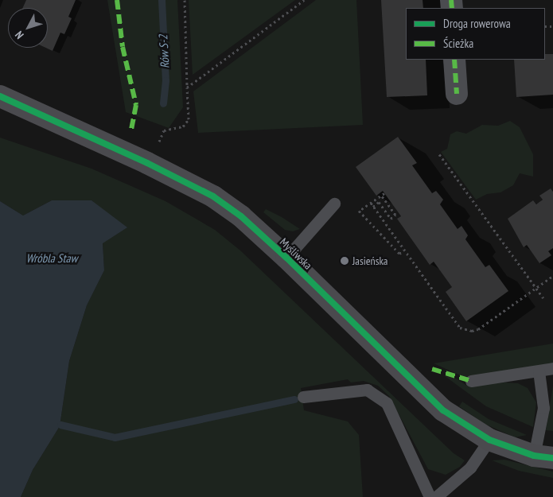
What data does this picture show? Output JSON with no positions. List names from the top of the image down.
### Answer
{
  "streets": {
    "street": ["Myśliwska"]
  },
  "water": ["Rów S-2", "Wróbla Staw"],
  "places": ["Jasieńska"],
  "legend": ["Droga rowerowa", "Ścieżka"],
  "north": "bottom left"
}
